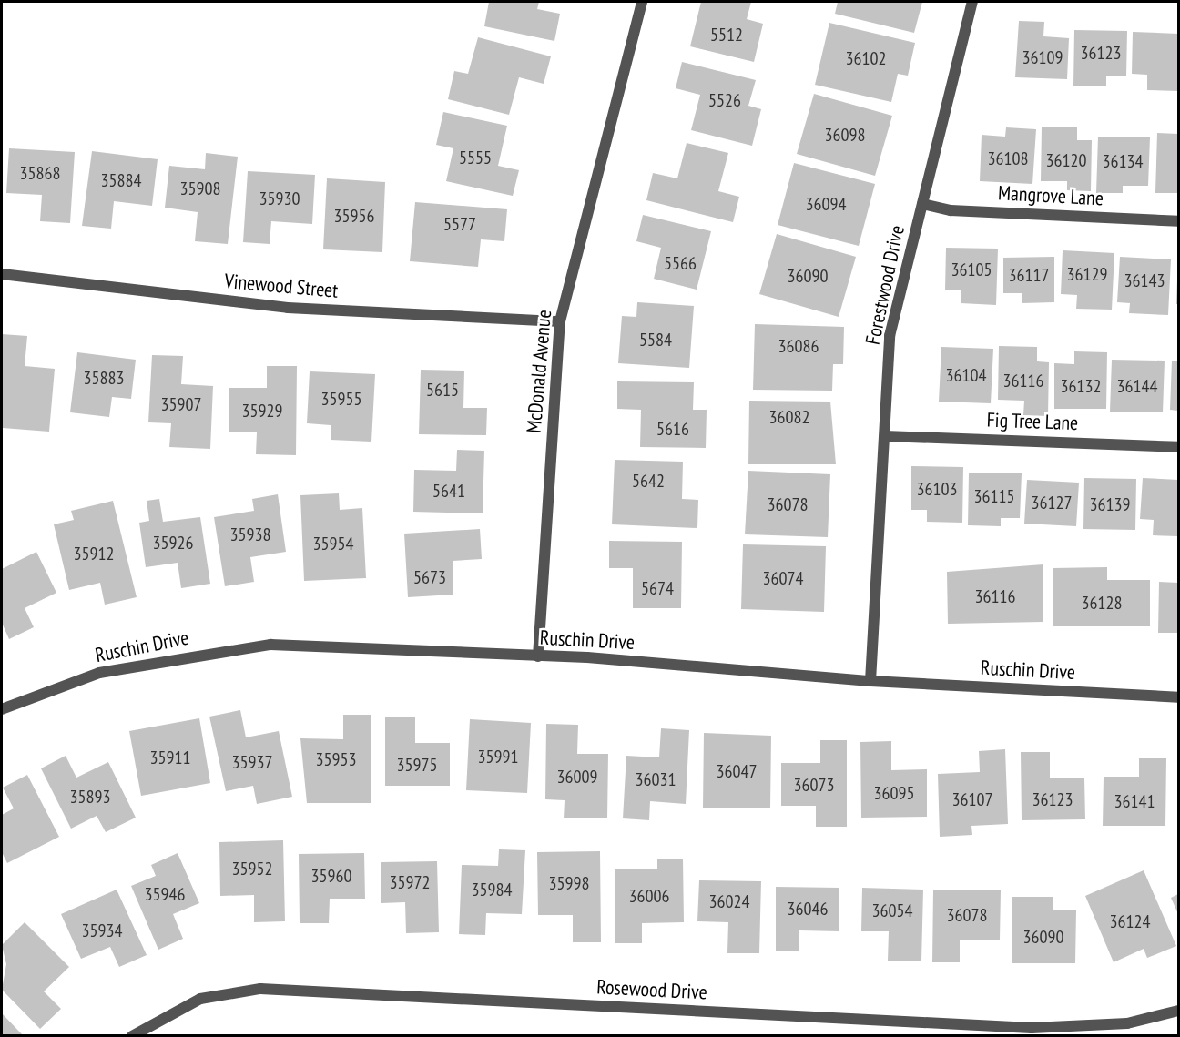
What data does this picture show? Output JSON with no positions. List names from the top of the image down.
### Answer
{
  "streets": {
    "street": [
      "Mangrove Lane",
      "Forestwood Drive",
      "Vinewood Street",
      "McDonald Avenue",
      "Fig Tree Lane",
      "Ruschin Drive",
      "Rosewood Drive"
    ]
  },
  "crossings": [
    ["Mangrove Lane", "Forestwood Drive"],
    ["Forestwood Drive", "Fig Tree Lane"],
    ["Forestwood Drive", "Ruschin Drive"],
    ["Vinewood Street", "McDonald Avenue"],
    ["McDonald Avenue", "Ruschin Drive"]
  ],
  "house_numbers": [
    "5512",
    "36123",
    "36109",
    "36102",
    "5526",
    "36098",
    "5555",
    "36108",
    "36120",
    "36134",
    "35868",
    "35884",
    "35908",
    "35930",
    "36094",
    "35956",
    "5577",
    "5566",
    "36105",
    "36129",
    "36117",
    "36090",
    "36143",
    "5584",
    "36086",
    "36104",
    "35883",
    "36116",
    "36132",
    "36144",
    "5615",
    "35955",
    "35907",
    "35929",
    "36082",
    "5616",
    "5642",
    "36103",
    "5641",
    "36115",
    "36127",
    "36078",
    "36139",
    "35938",
    "35926",
    "35954",
    "35912",
    "5673",
    "36074",
    "5674",
    "36116",
    "36128",
    "35991",
    "35911",
    "35953",
    "35937",
    "35975",
    "36047",
    "36009",
    "36031",
    "36073",
    "36095",
    "35893",
    "36107",
    "36123",
    "36141",
    "35952",
    "35960",
    "35972",
    "35998",
    "35984",
    "35946",
    "36006",
    "36024",
    "36046",
    "36054",
    "36078",
    "36124",
    "35934",
    "36090"
  ]
}
